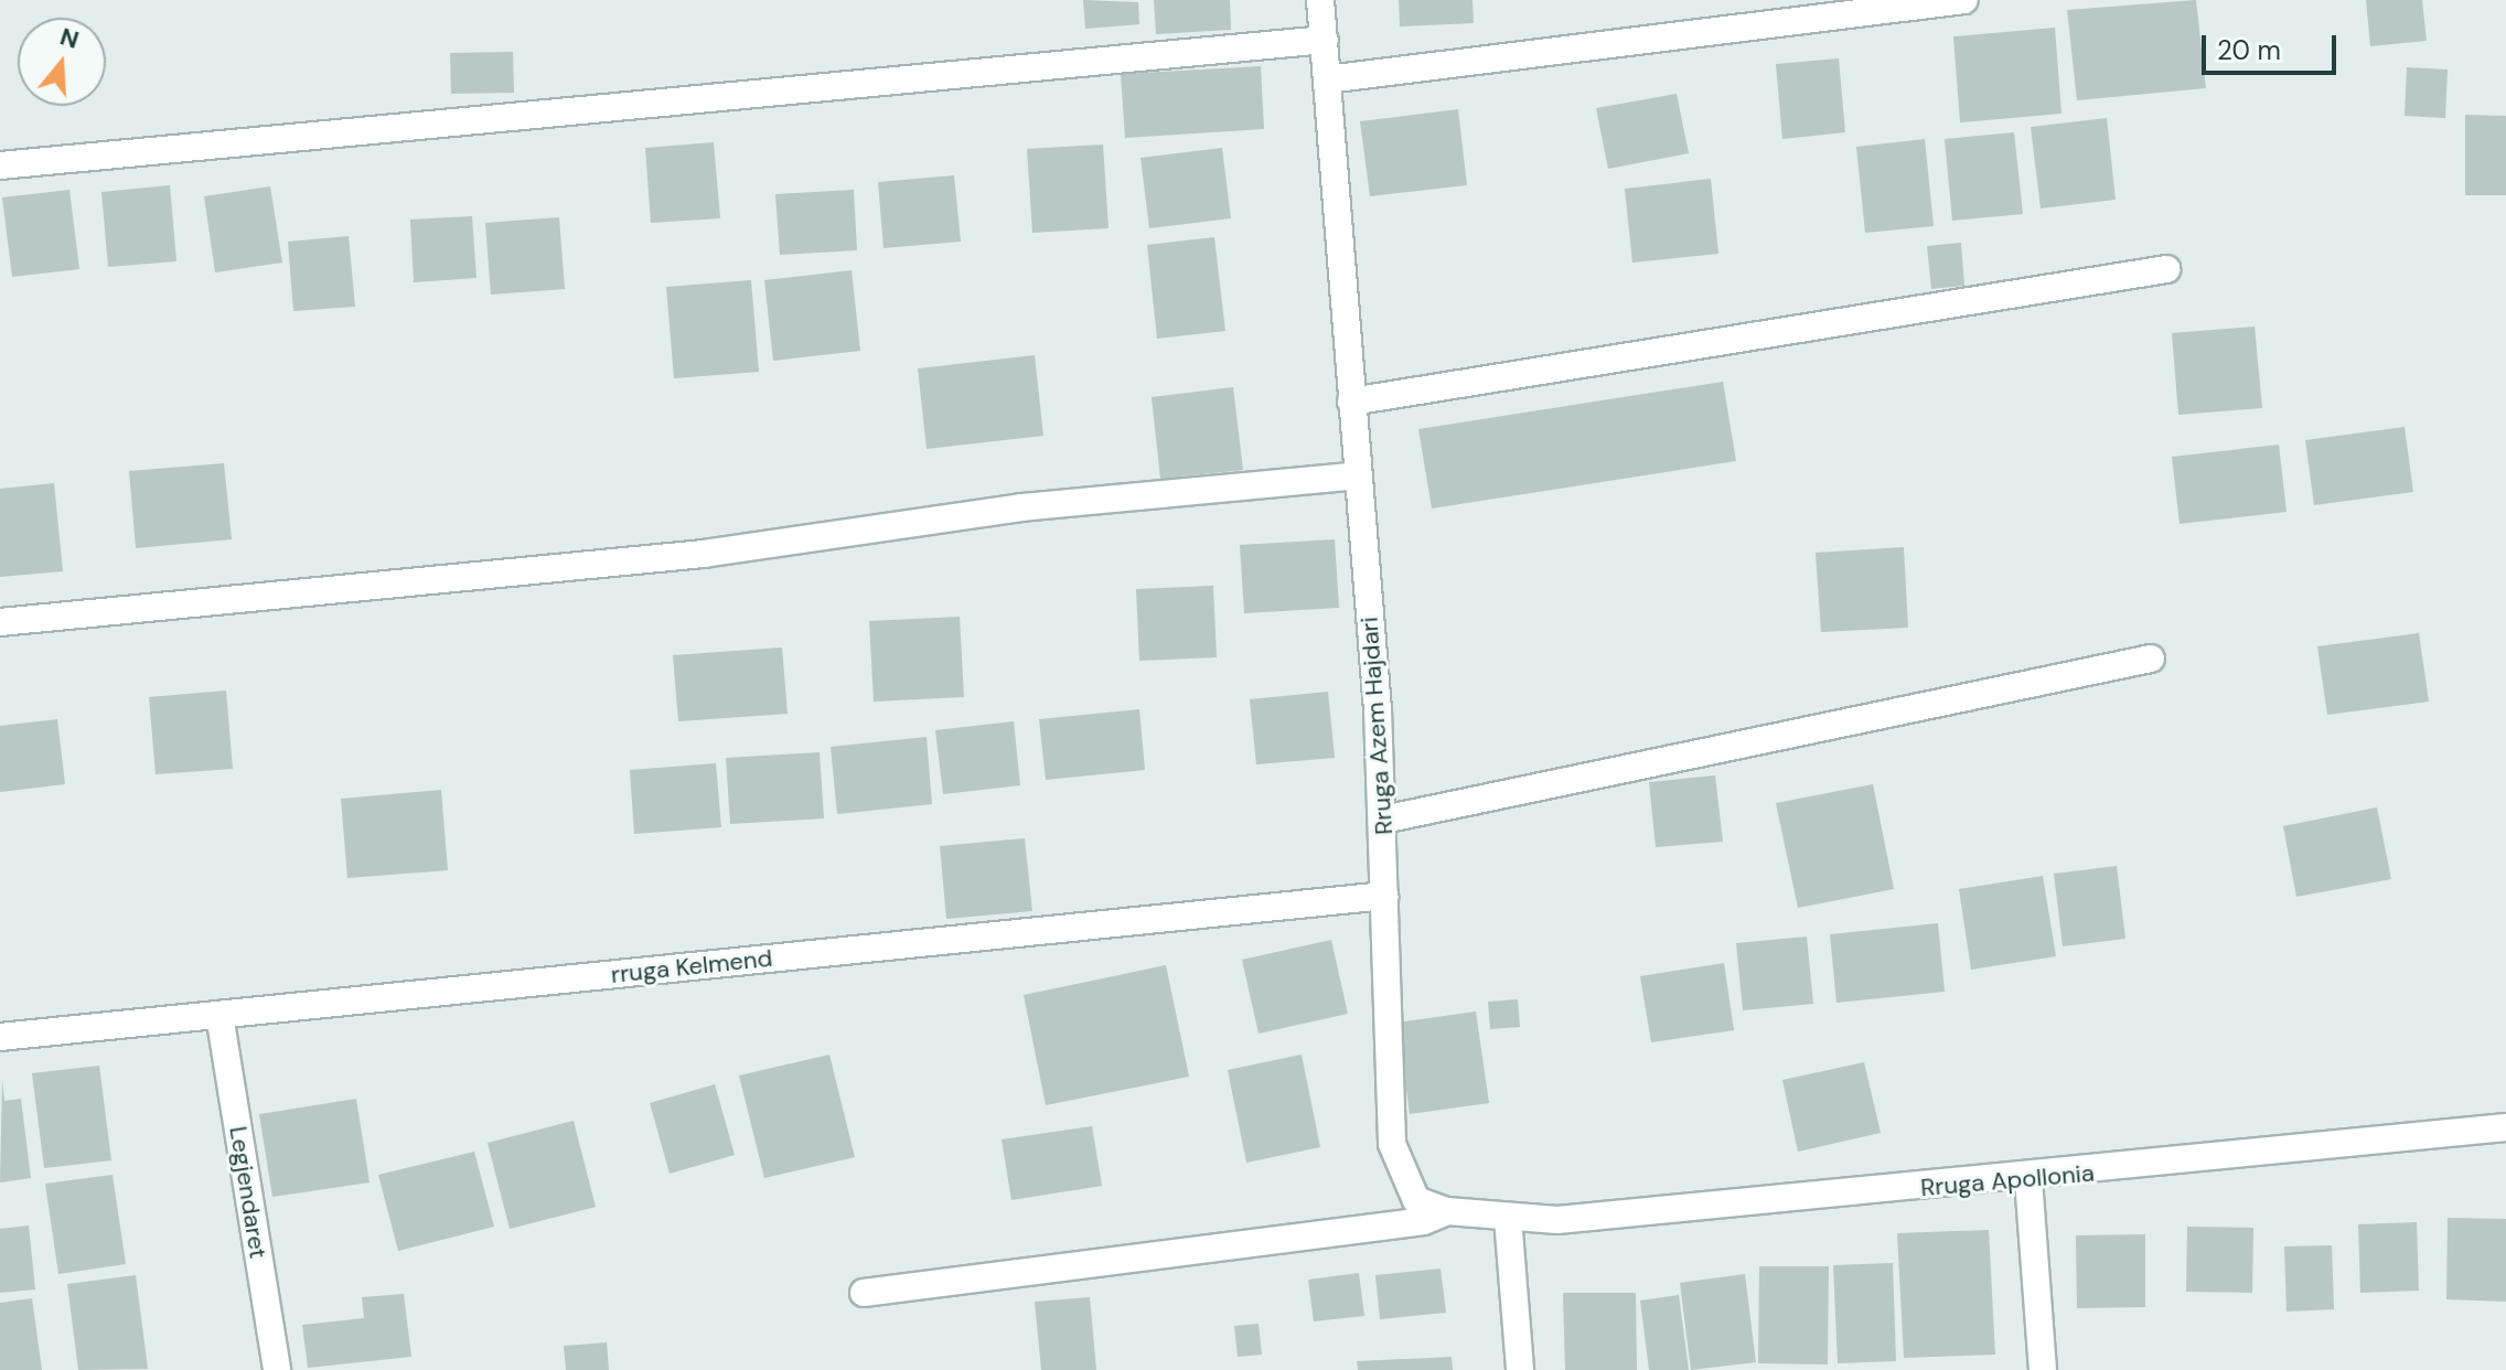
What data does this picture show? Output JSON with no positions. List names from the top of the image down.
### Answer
{
  "streets": {
    "street": [
      "Rruga Azem Hajdari",
      "rruga Kelmend",
      "Rruga Apollonia",
      "Legjendaret"
    ]
  },
  "crossings": [
    ["Rruga Azem Hajdari", "rruga Kelmend"],
    ["Rruga Azem Hajdari", "Rruga Apollonia"],
    ["rruga Kelmend", "Legjendaret"]
  ],
  "scale_bar": "20 m",
  "north": "top"
}
